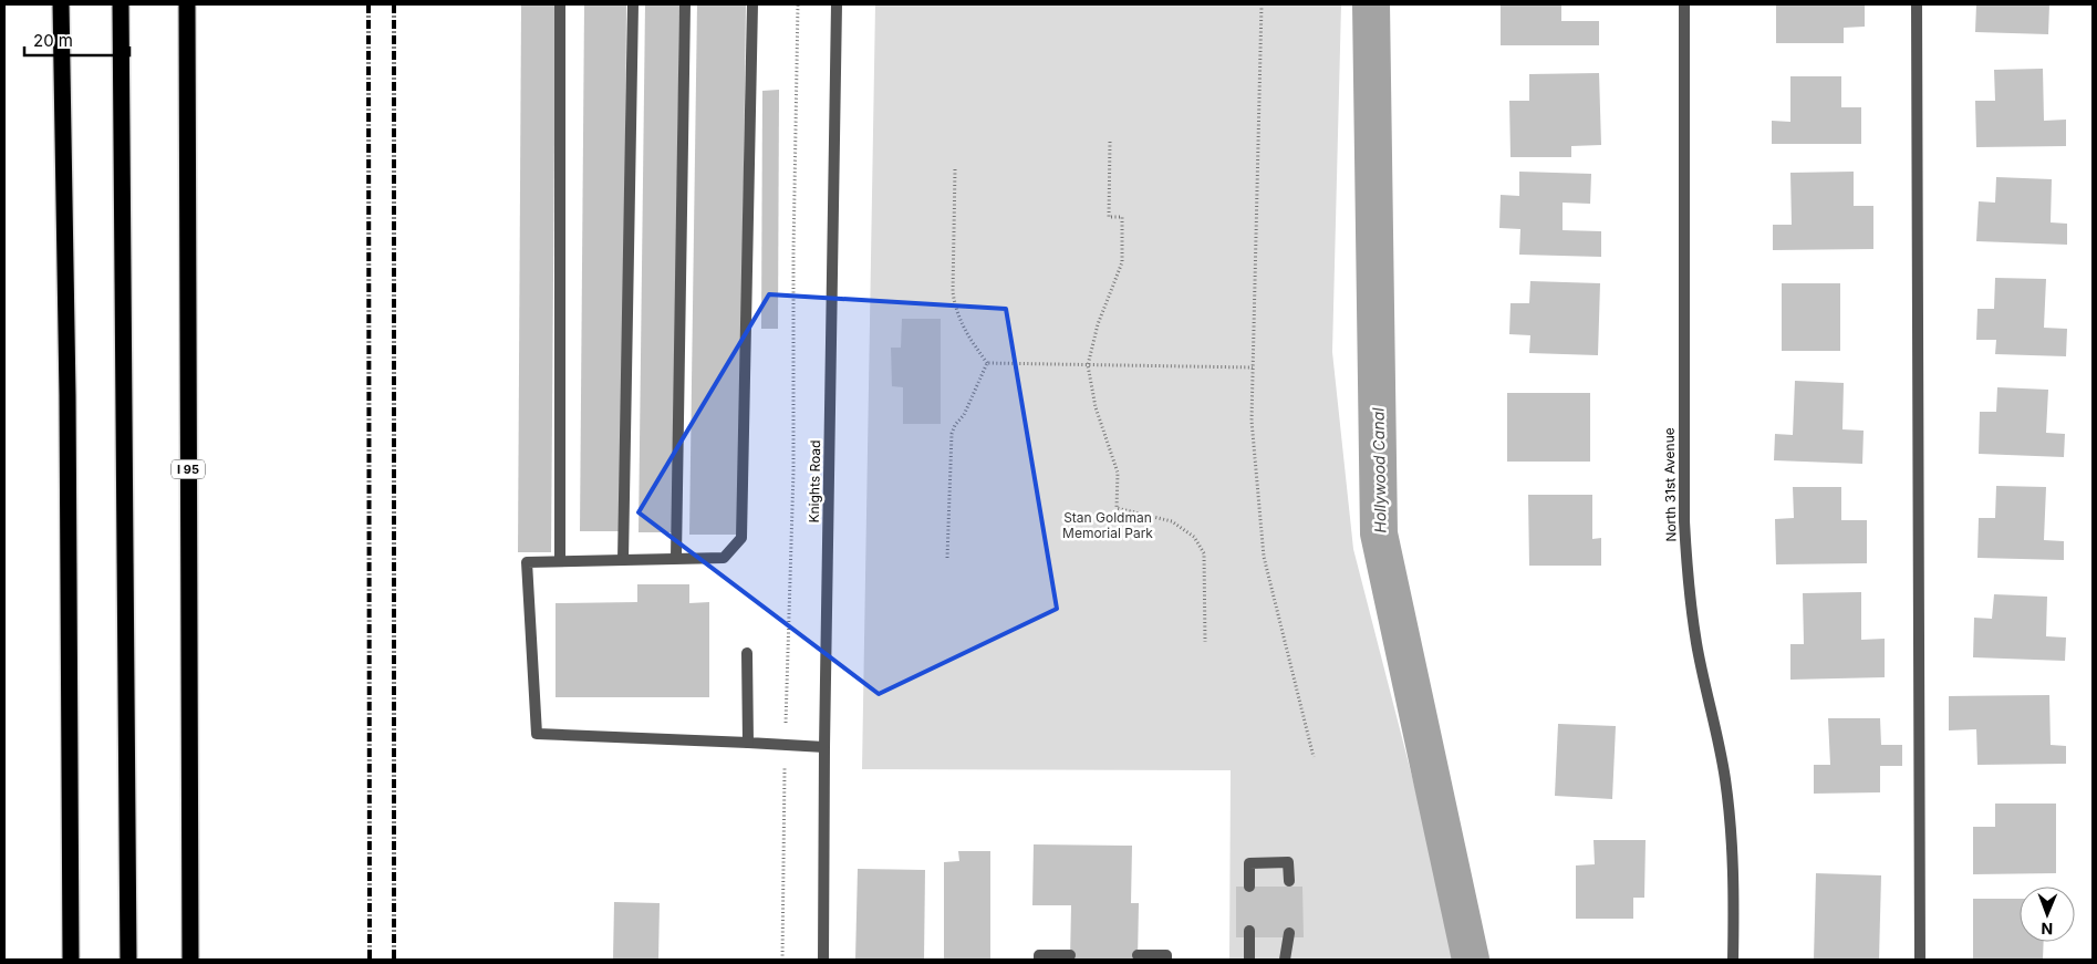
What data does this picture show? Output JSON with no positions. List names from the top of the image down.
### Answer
{
  "streets": {
    "highway": ["I 95"],
    "street": ["Knights Road", "North 31st Avenue"]
  },
  "water": ["Hollywood Canal"],
  "parks": ["Stan Goldman Memorial Park"],
  "scale_bar": "20 m",
  "north": "bottom"
}
